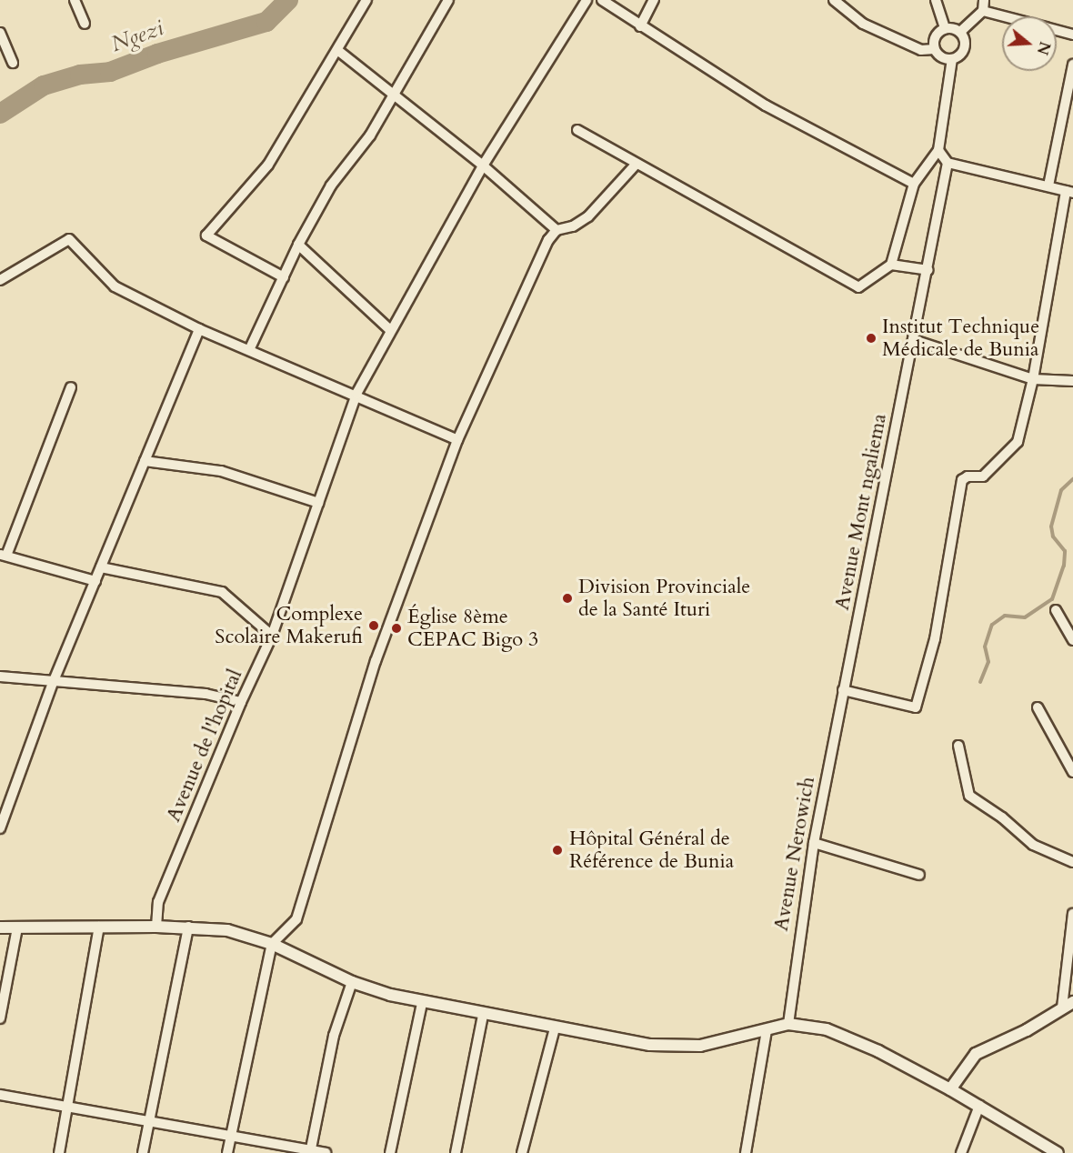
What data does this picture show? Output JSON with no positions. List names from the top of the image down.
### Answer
{
  "streets": {
    "street": ["Avenue Mont ngaliema", "Avenue de l'hopital", "Avenue Nerowich"]
  },
  "crossings": [
    ["Avenue Mont ngaliema", "Avenue Nerowich"]
  ],
  "water": ["Ngezi"],
  "places": [
    "Institut Technique Médicale de Bunia",
    "Division Provinciale de la Santé Ituri",
    "Complexe Scolaire Makerufi",
    "Église 8ème CEPAC Bigo 3",
    "Hôpital Général de Référence de Bunia"
  ],
  "north": "right"
}
